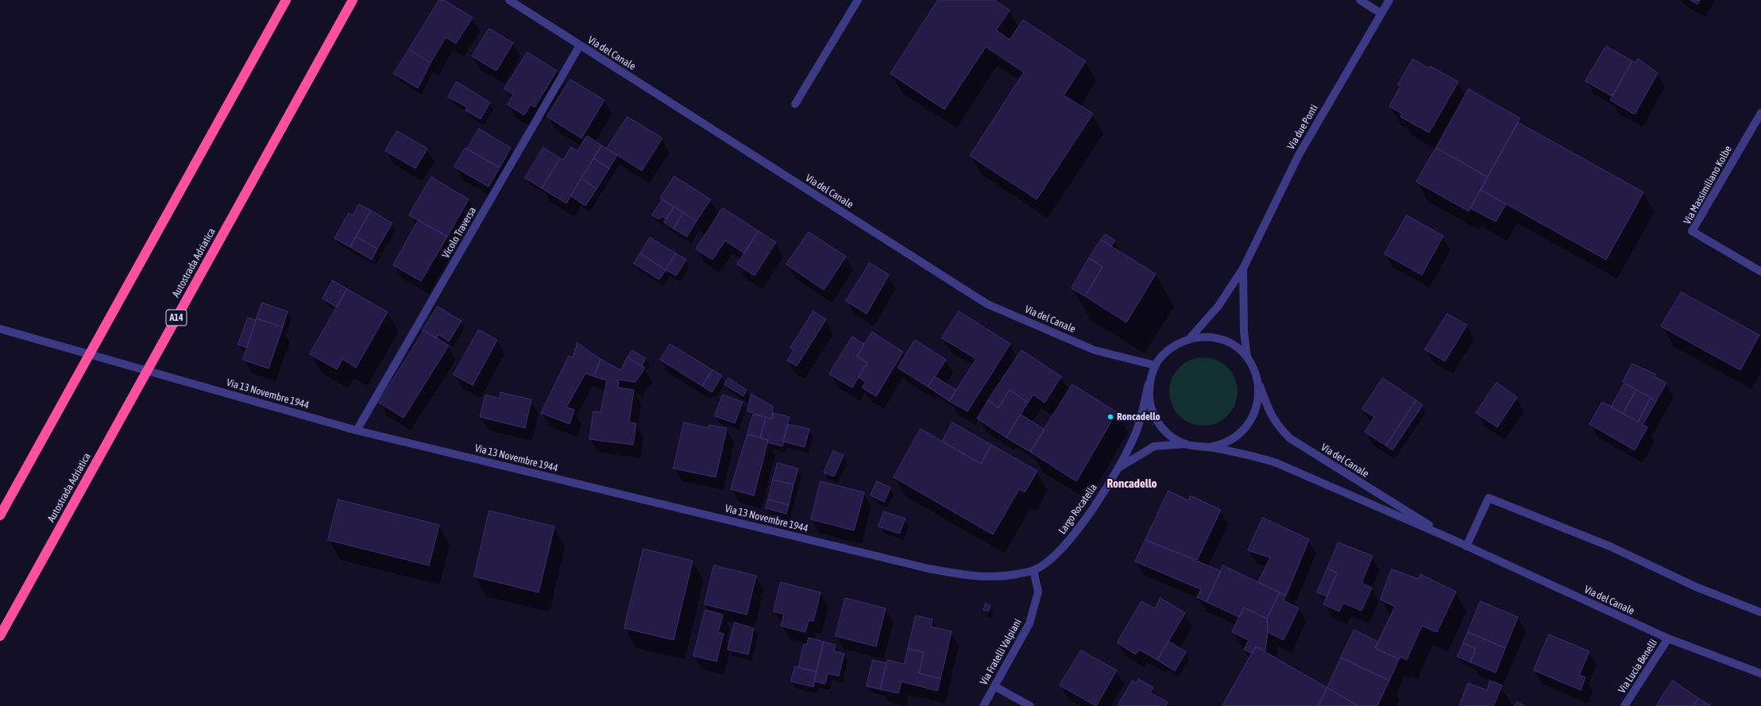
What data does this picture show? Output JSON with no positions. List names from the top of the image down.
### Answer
{
  "streets": {
    "highway": ["Autostrada Adriatica", "A14"],
    "street": [
      "Via del Canale",
      "Via due Ponti",
      "Via Massimiliano Kolbe",
      "Vicolo Traversa",
      "Via 13 Novembre 1944",
      "Largo Rocatella",
      "Via Fratelli Valpiani",
      "Via Lucia Benelli"
    ]
  },
  "crossings": [
    ["Via del Canale", "Via due Ponti"],
    ["Via del Canale", "Vicolo Traversa"],
    ["Via del Canale", "Via Lucia Benelli"],
    ["Vicolo Traversa", "Via 13 Novembre 1944"],
    ["Via 13 Novembre 1944", "Largo Rocatella"],
    ["Via 13 Novembre 1944", "Via Fratelli Valpiani"],
    ["Largo Rocatella", "Via Fratelli Valpiani"]
  ],
  "districts": ["Roncadello"],
  "places": ["Roncadello"]
}
